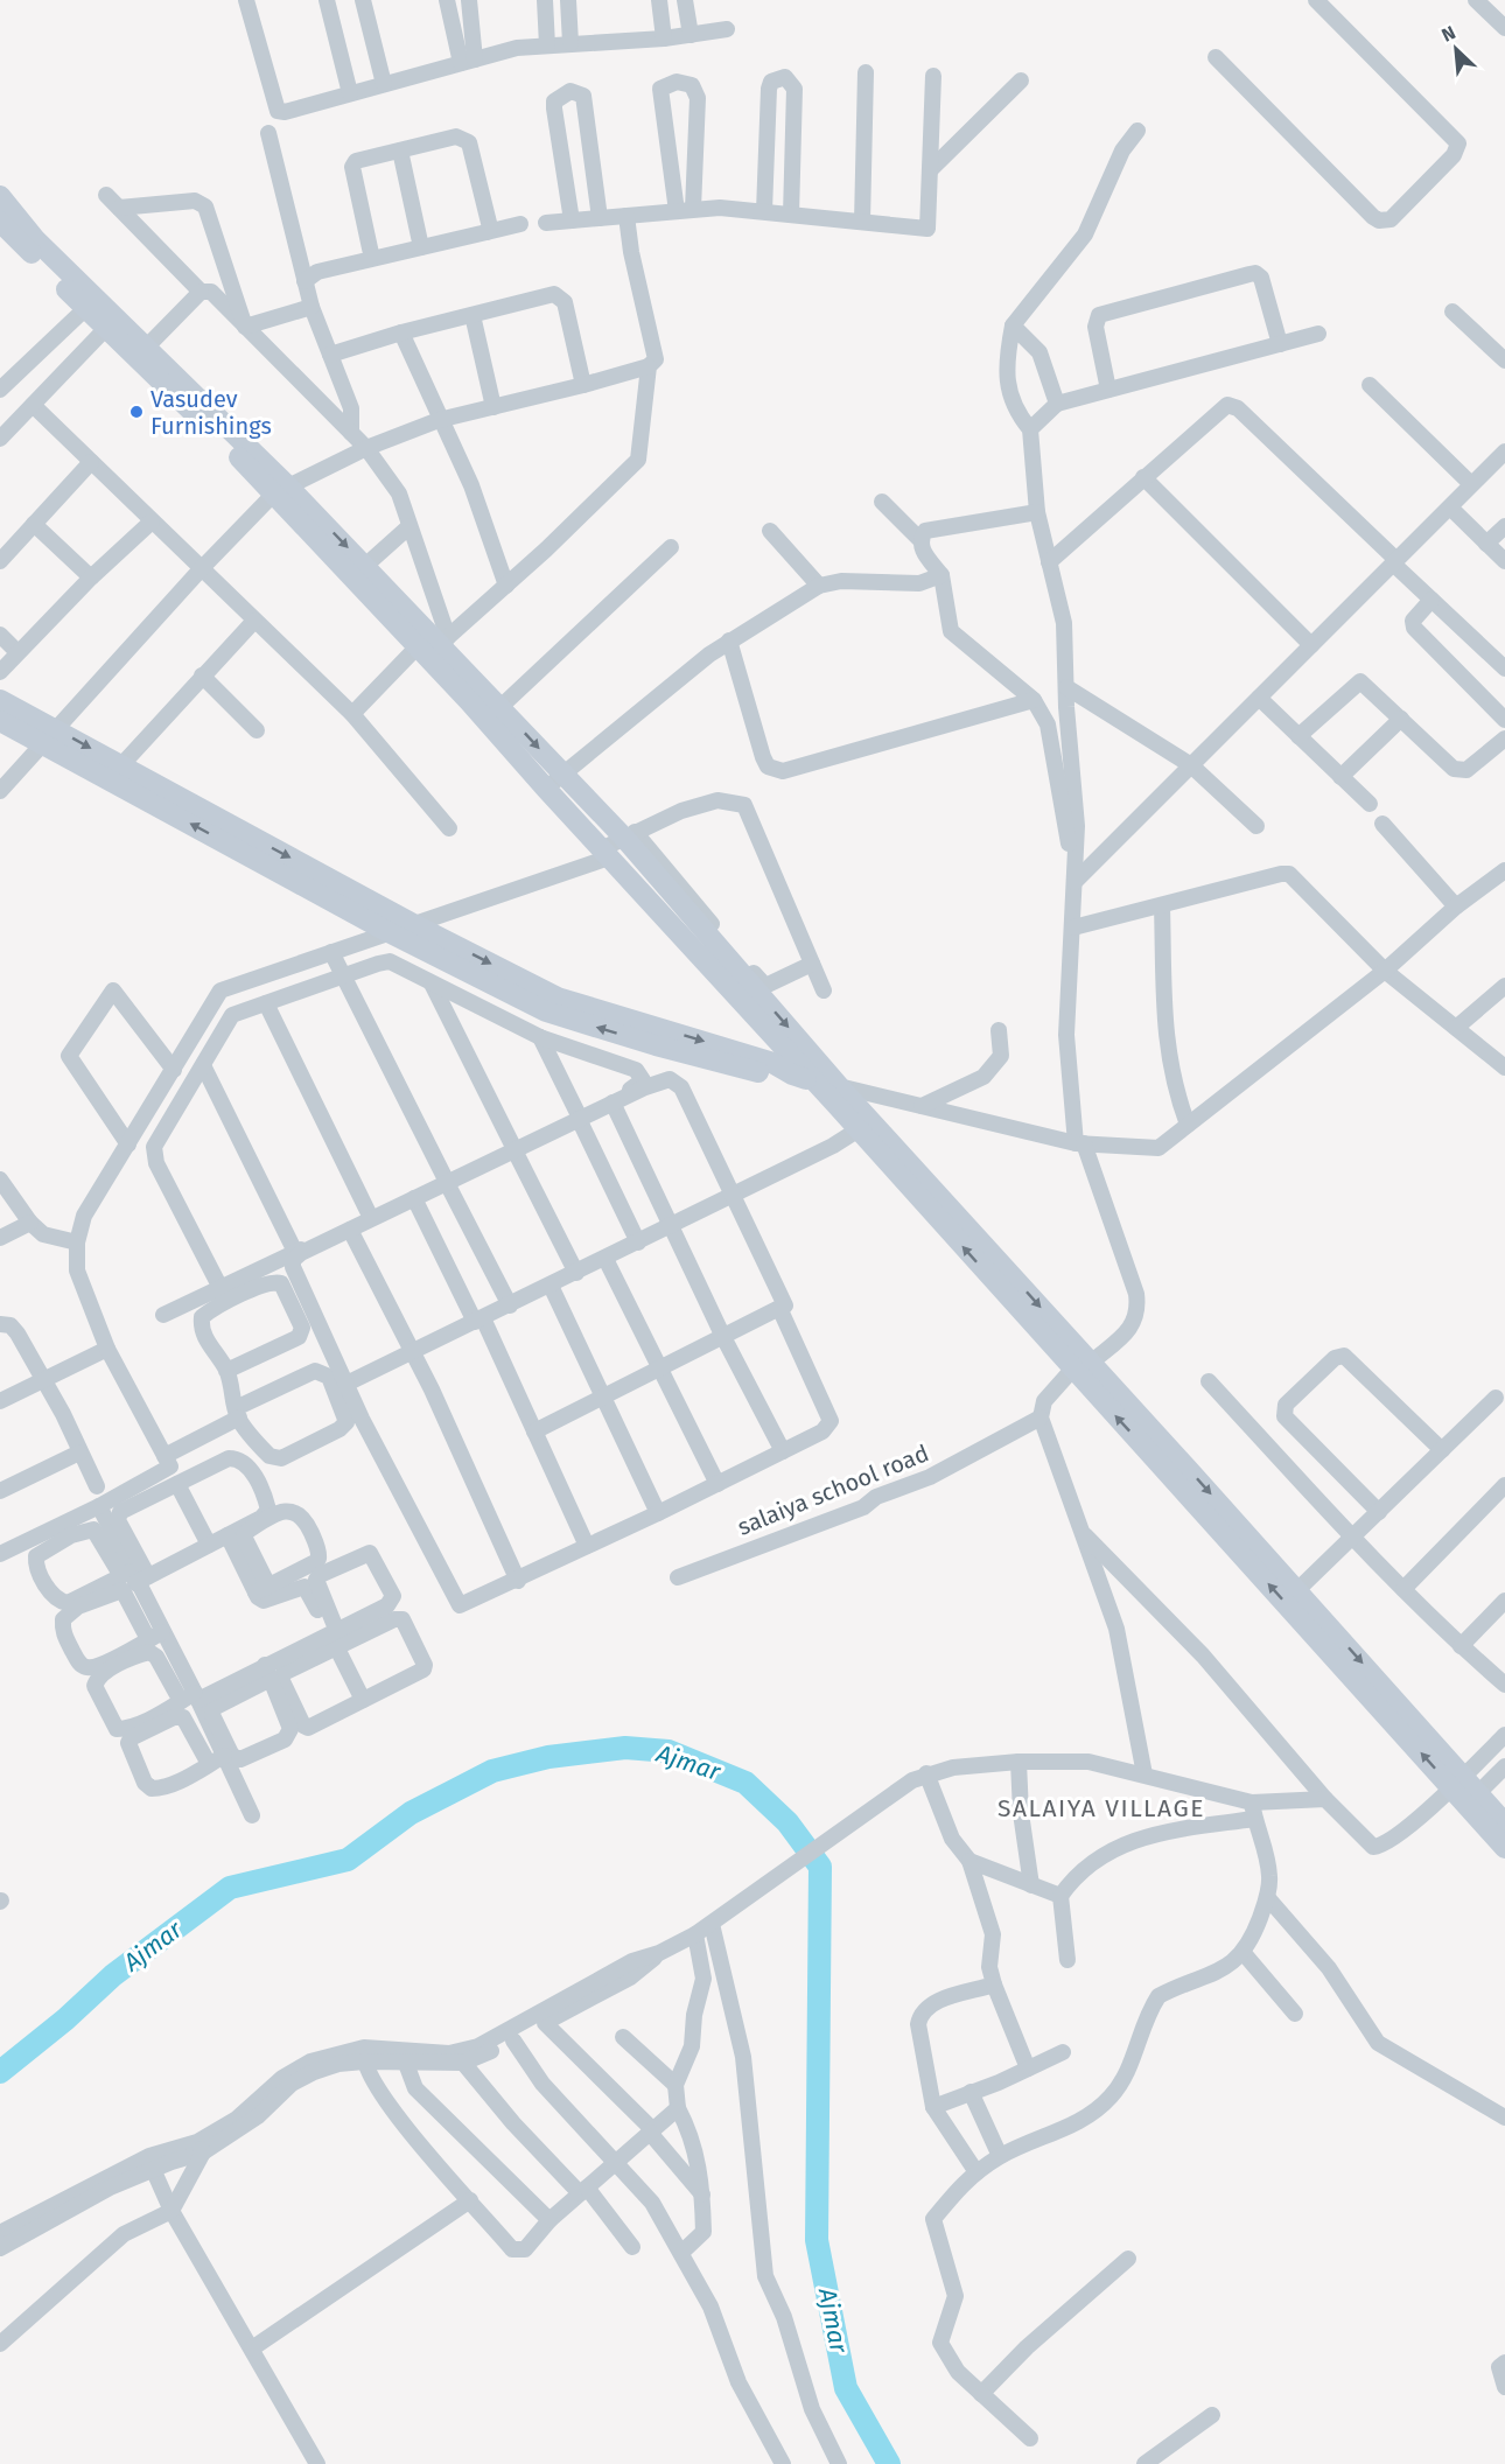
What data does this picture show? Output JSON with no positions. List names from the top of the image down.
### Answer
{
  "streets": {
    "street": ["salaiya school road"]
  },
  "districts": ["SALAIYA VILLAGE"],
  "water": ["Ajmar"],
  "places": ["Vasudev Furnishings"],
  "north": "top left"
}
